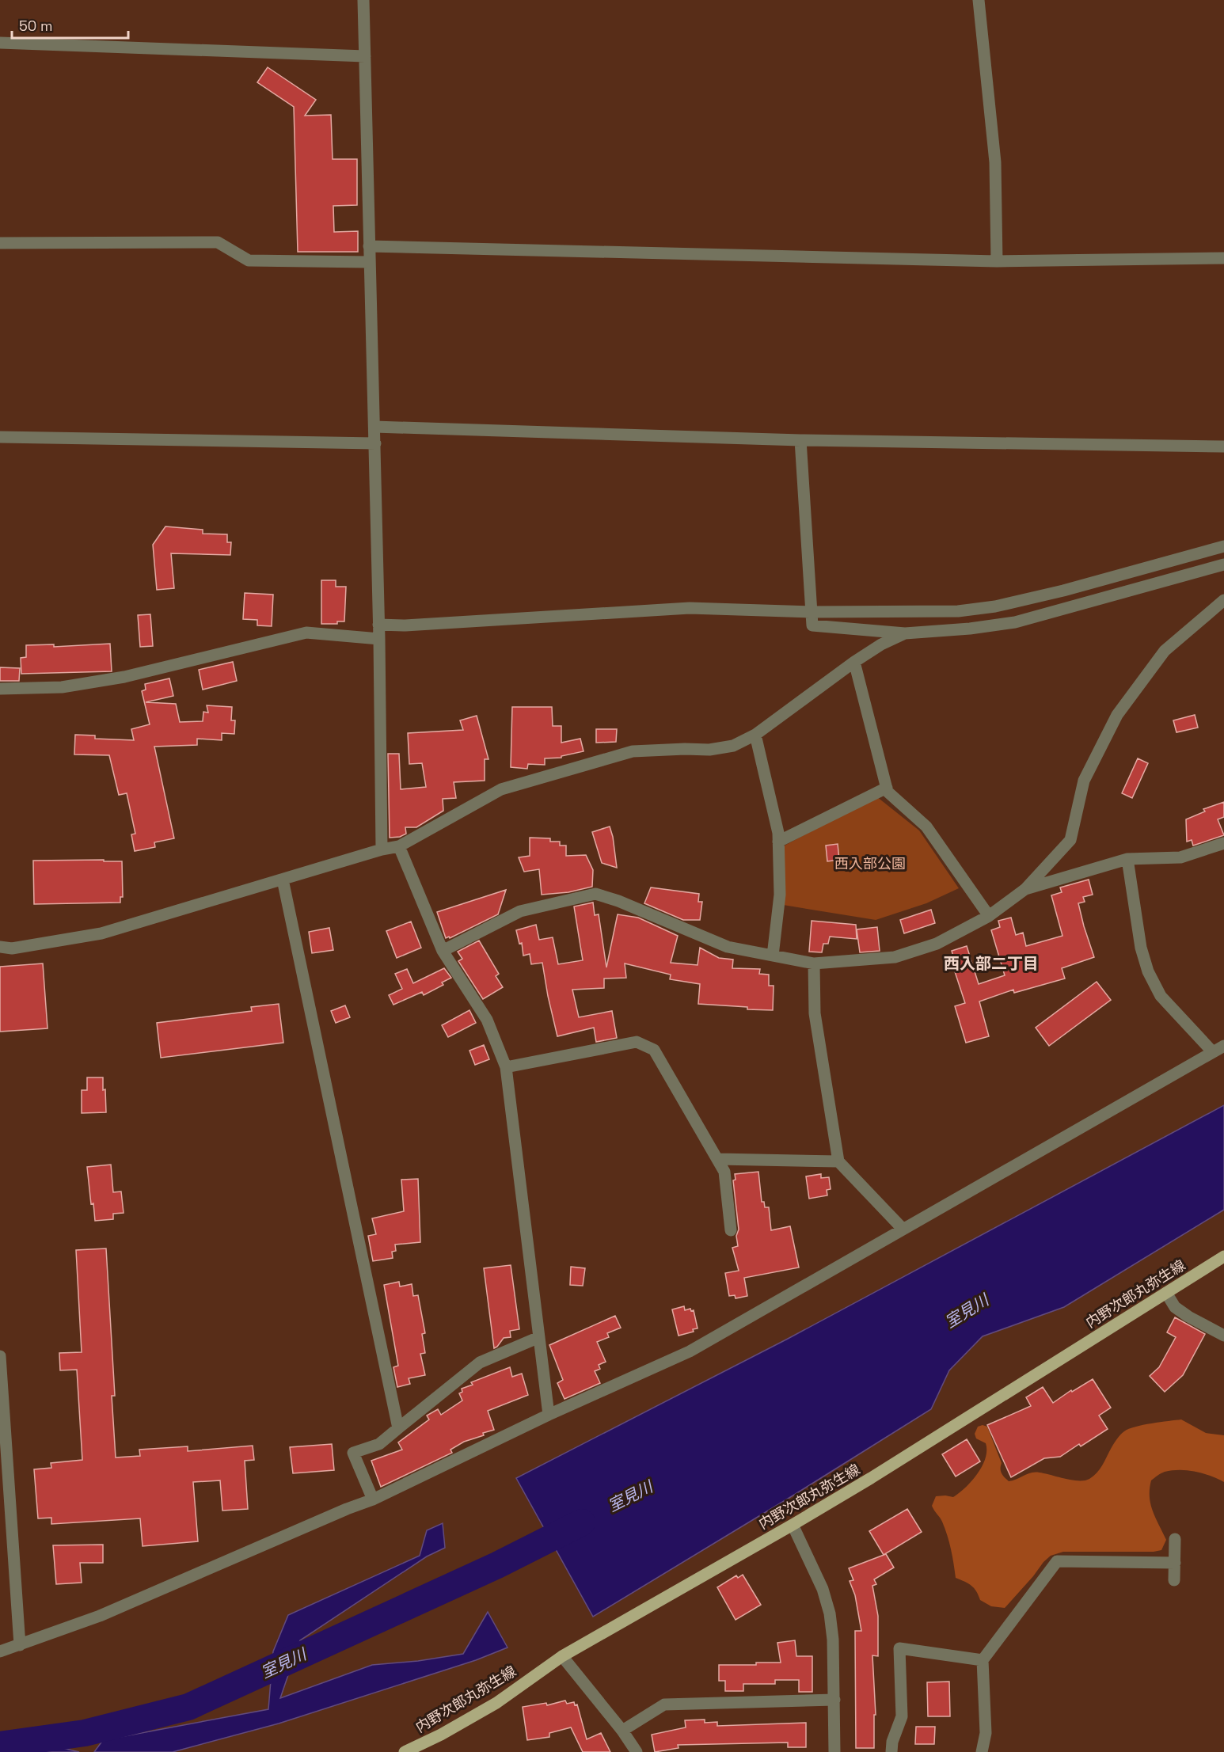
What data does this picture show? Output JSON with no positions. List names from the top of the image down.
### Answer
{
  "streets": {
    "main road": ["内野次郎丸弥生線"]
  },
  "districts": ["西入部二丁目"],
  "water": ["室見川"],
  "parks": ["西入部公園"],
  "scale_bar": "50 m"
}
